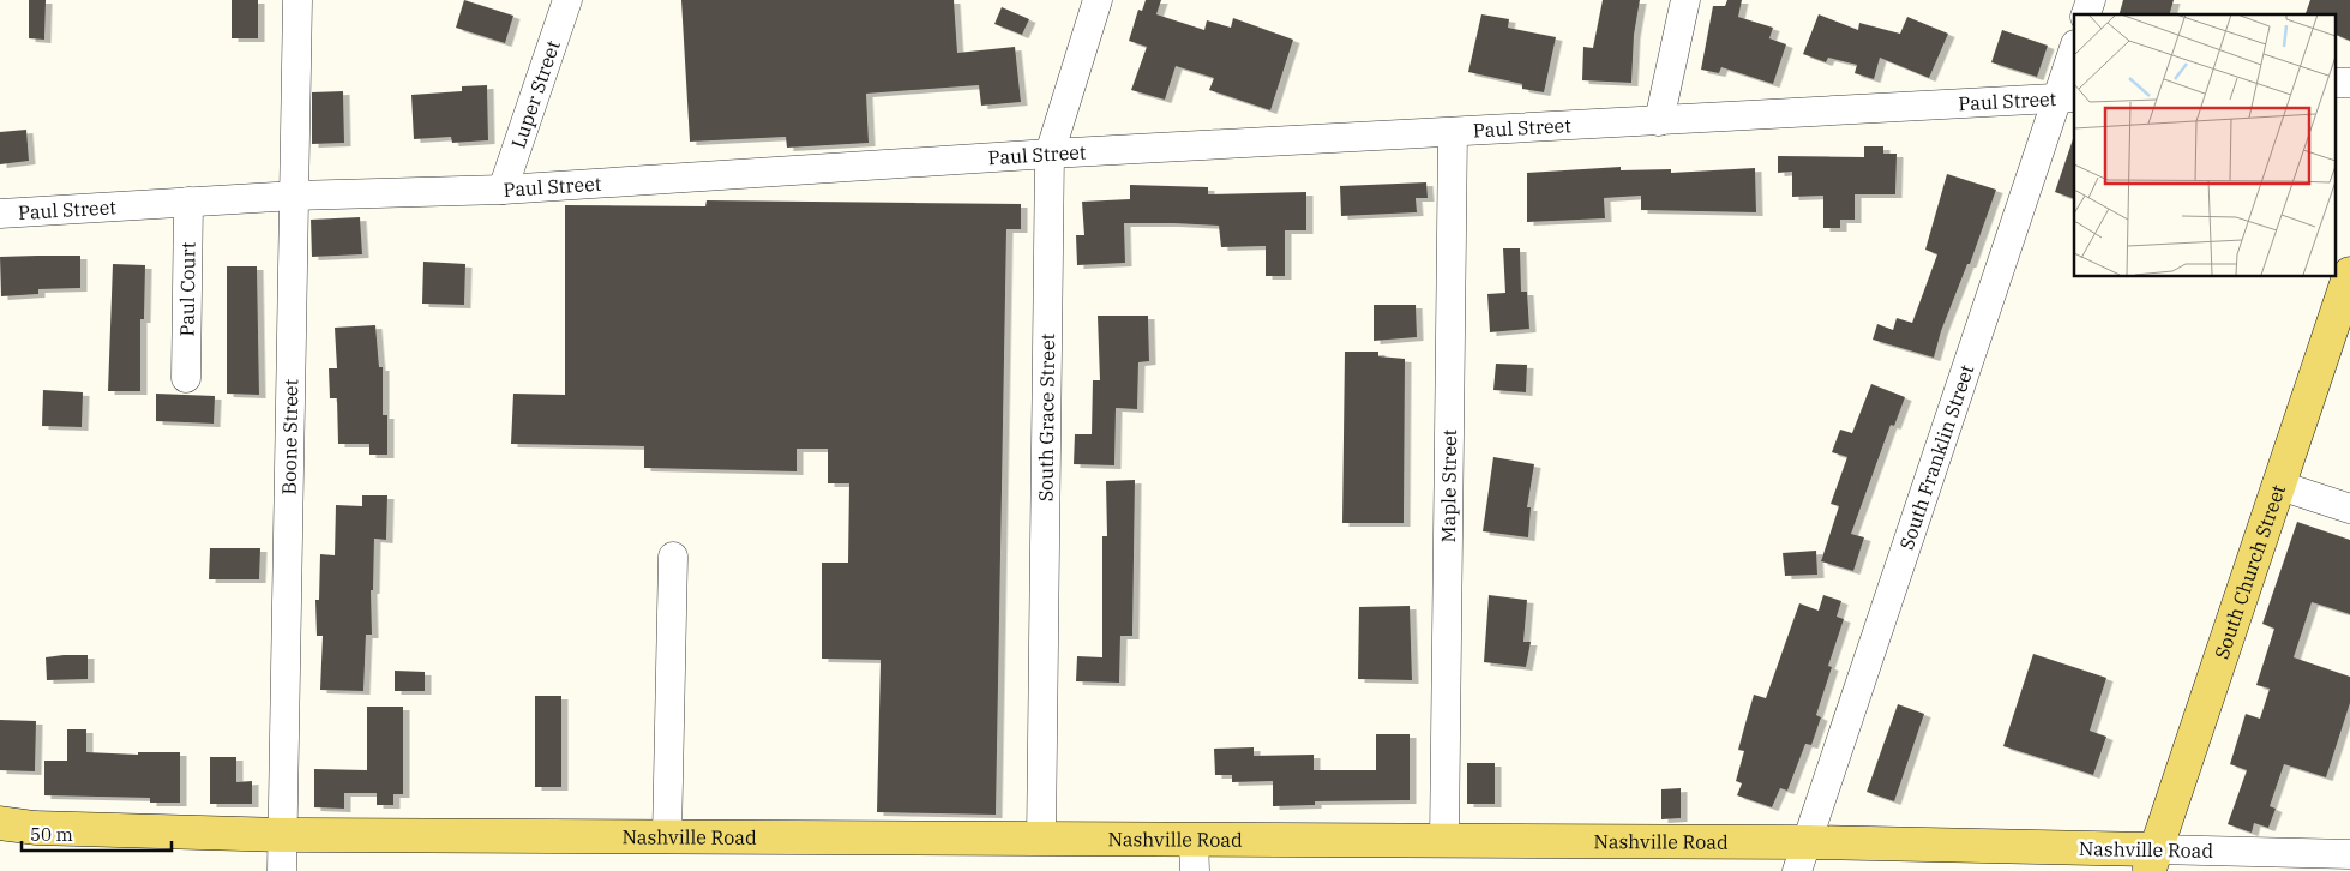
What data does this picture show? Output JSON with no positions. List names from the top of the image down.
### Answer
{
  "streets": {
    "main road": ["South Church Street", "Nashville Road"],
    "street": [
      "Luper Street",
      "Paul Street",
      "Paul Court",
      "South Grace Street",
      "Boone Street",
      "South Franklin Street",
      "Maple Street"
    ]
  },
  "crossings": [
    ["Luper Street", "Paul Street"],
    ["Paul Street", "Paul Court"],
    ["Paul Street", "South Grace Street"],
    ["Paul Street", "Boone Street"],
    ["Paul Street", "South Franklin Street"],
    ["Paul Street", "Maple Street"],
    ["South Grace Street", "Nashville Road"],
    ["Boone Street", "Nashville Road"],
    ["South Franklin Street", "Nashville Road"],
    ["Maple Street", "Nashville Road"],
    ["South Church Street", "Nashville Road"]
  ],
  "scale_bar": "50 m"
}
